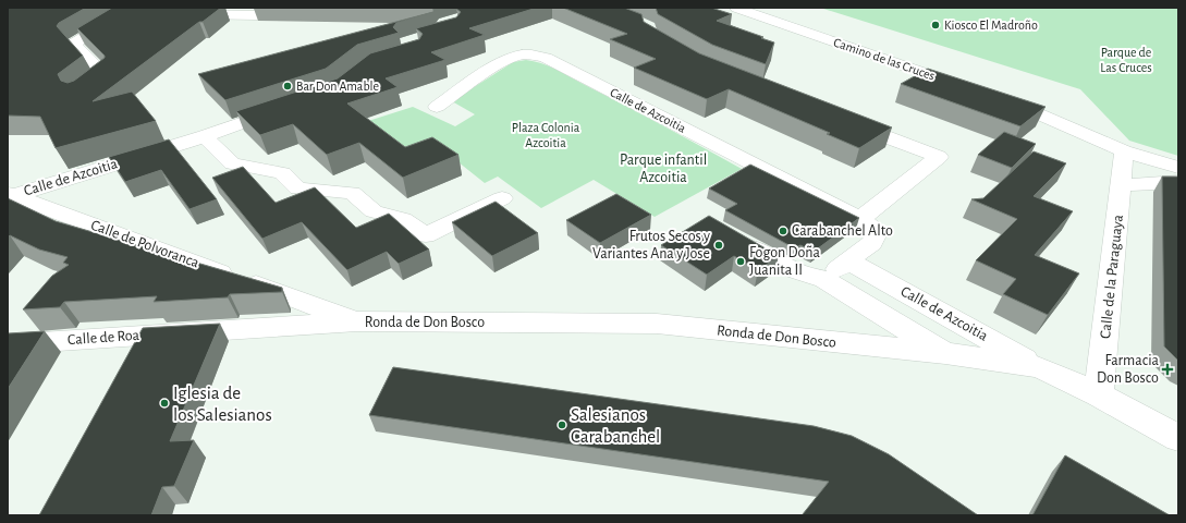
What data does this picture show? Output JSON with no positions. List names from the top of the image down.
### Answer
{
  "streets": {
    "street": [
      "Camino de las Cruces",
      "Calle de Azcoitia",
      "Calle de Polvoranca",
      "Calle de la Paraguaya",
      "Ronda de Don Bosco",
      "Calle de Roa"
    ]
  },
  "crossings": [
    ["Calle de Azcoitia", "Calle de Polvoranca"],
    ["Calle de Azcoitia", "Ronda de Don Bosco"],
    ["Calle de Polvoranca", "Ronda de Don Bosco"],
    ["Calle de Polvoranca", "Calle de Roa"],
    ["Calle de la Paraguaya", "Ronda de Don Bosco"],
    ["Ronda de Don Bosco", "Calle de Roa"]
  ],
  "parks": ["Parque de Las Cruces", "Plaza Colonia Azcoitia", "Parque infantil Azcoitia"],
  "places": {
    "other": [
      "Kiosco El Madroño",
      "Bar Don Amable",
      "Carabanchel Alto",
      "Frutos Secos y Variantes Ana y Jose",
      "Fogon Doña Juanita II",
      "Iglesia de los Salesianos",
      "Salesianos Carabanchel"
    ],
    "health": ["Farmacia Don Bosco"]
  }
}
